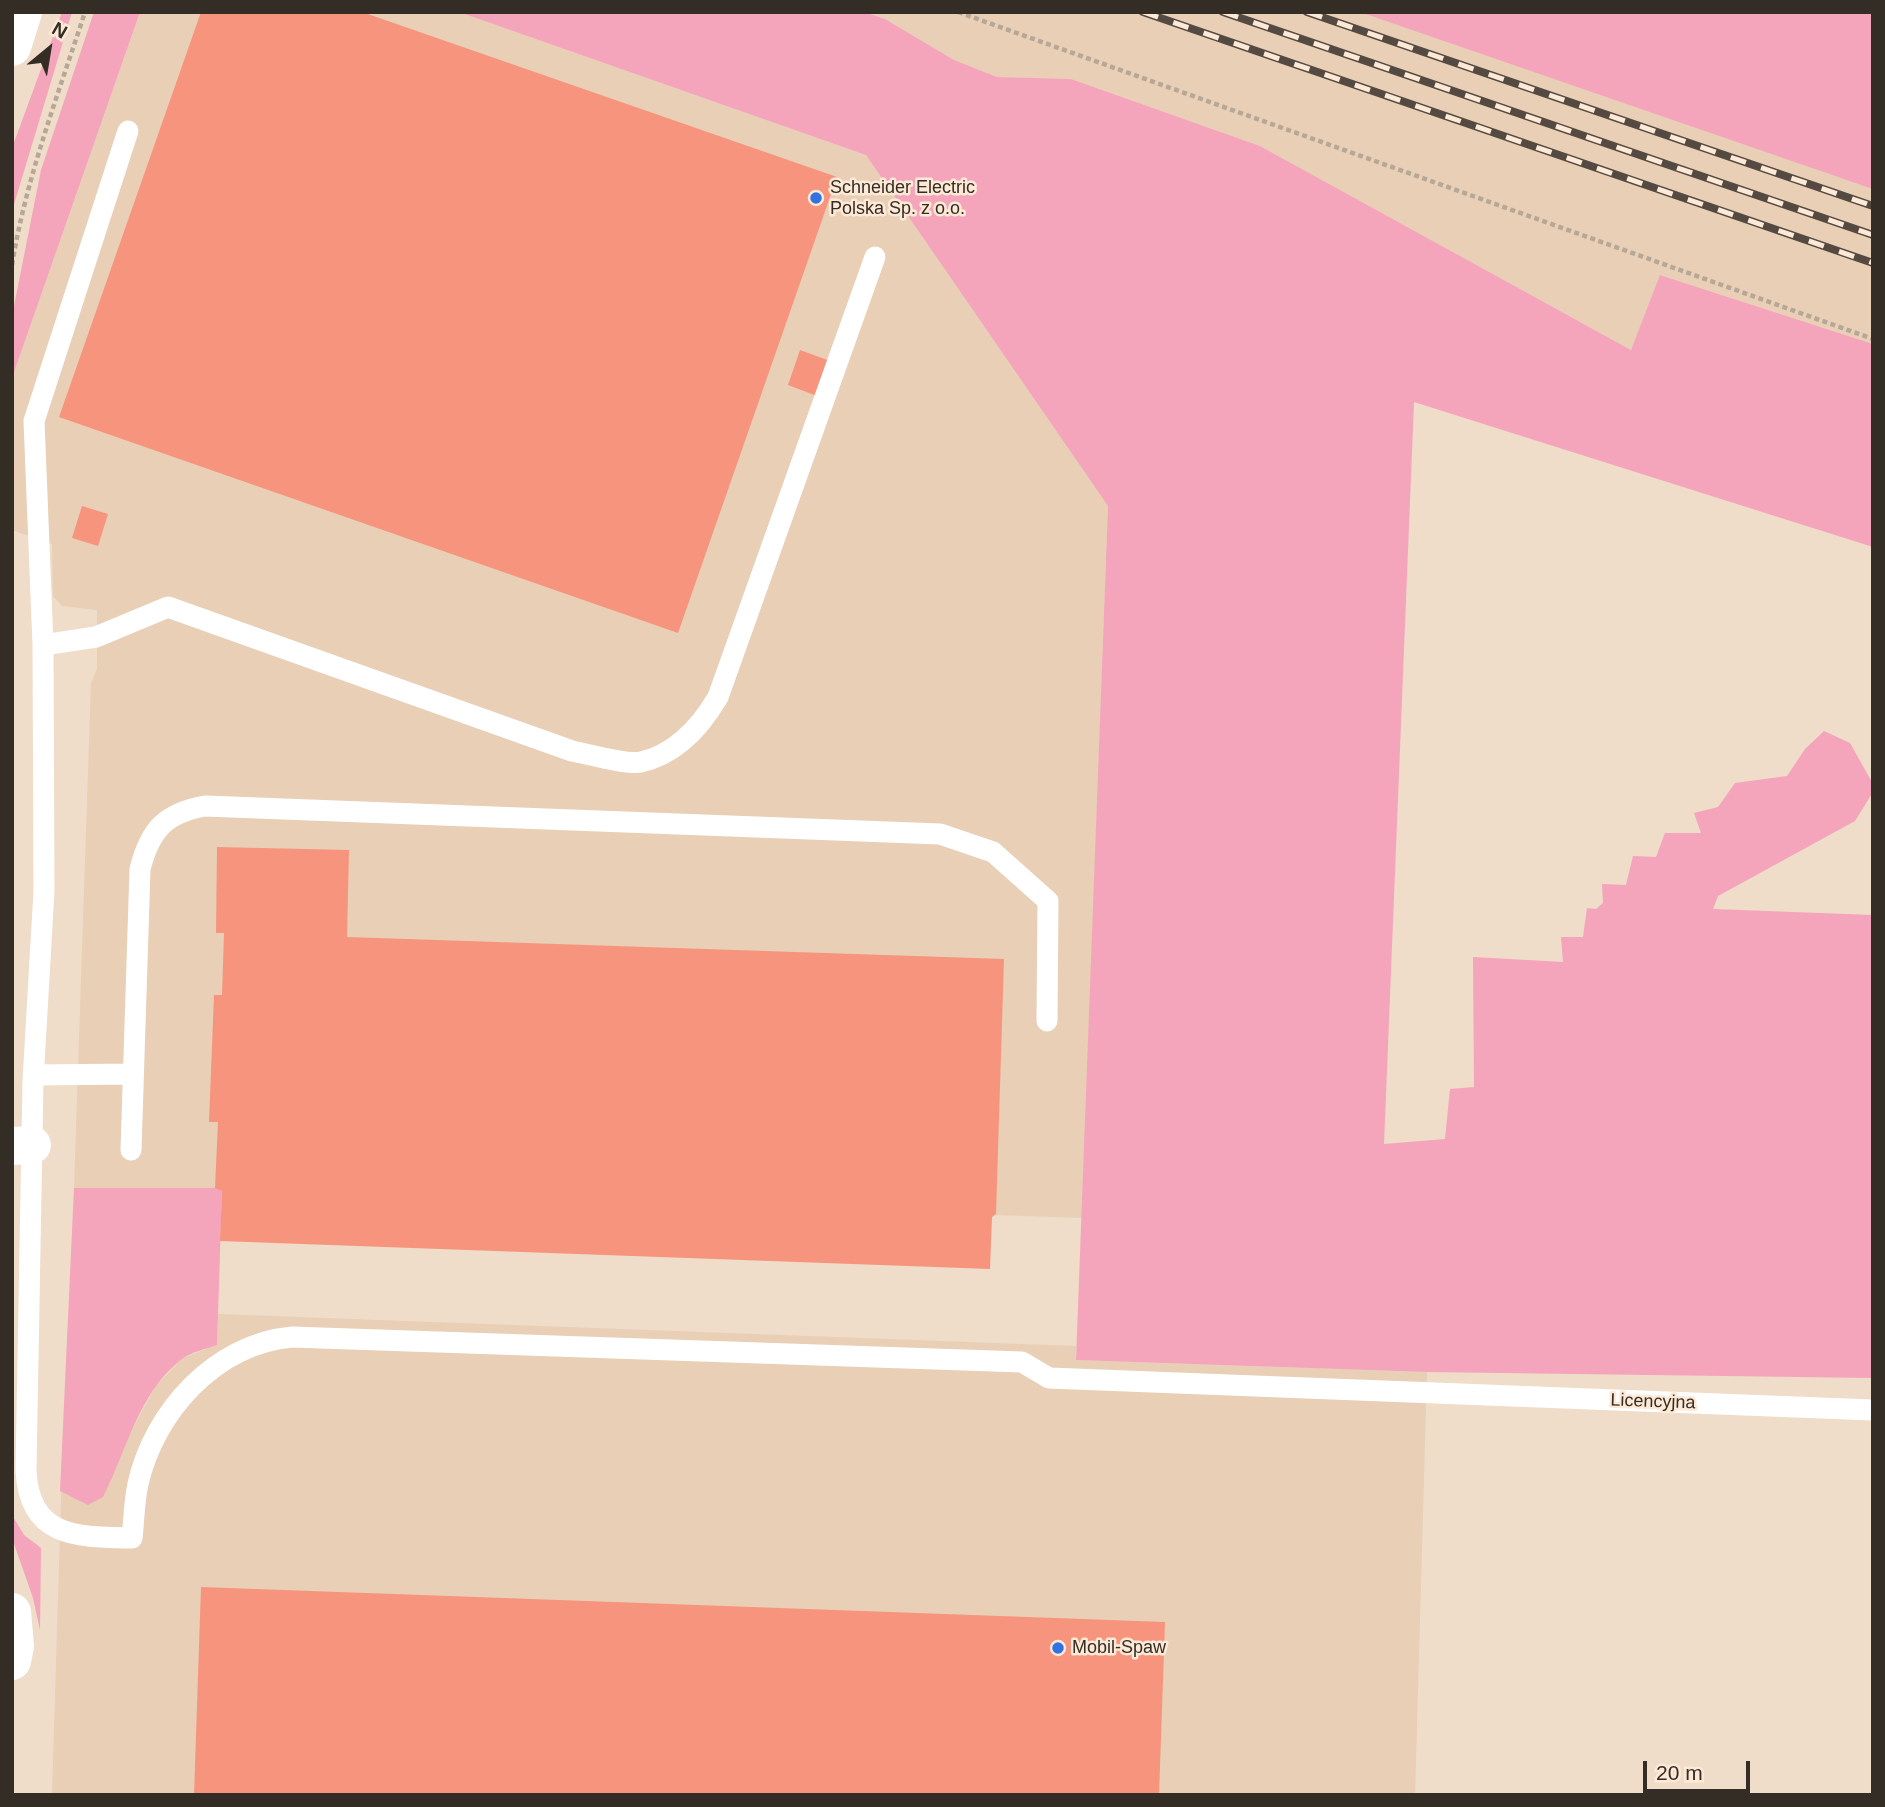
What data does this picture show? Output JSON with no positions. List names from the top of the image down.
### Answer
{
  "streets": {
    "lane": ["Licencyjna"]
  },
  "places": ["Schneider Electric Polska Sp. z o.o.", "Mobil-Spaw"],
  "scale_bar": "20 m",
  "north": "top right"
}
